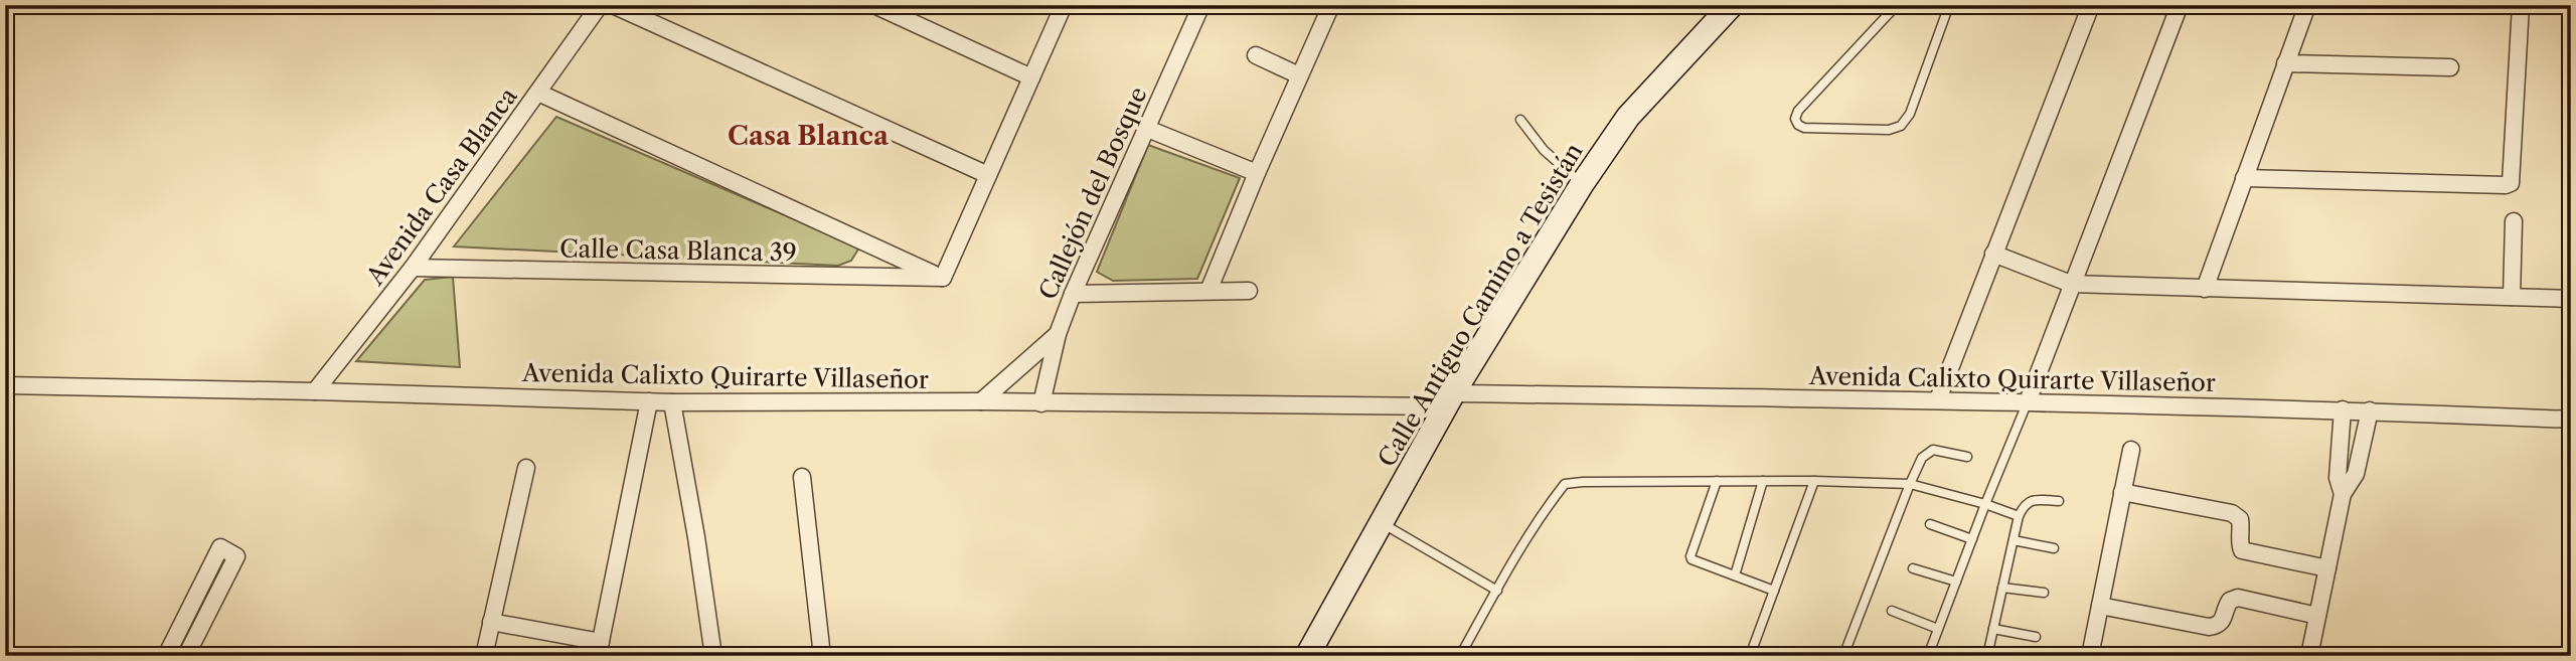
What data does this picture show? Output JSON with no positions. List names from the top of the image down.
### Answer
{
  "streets": {
    "street": [
      "Avenida Casa Blanca",
      "Callejón del Bosque",
      "Calle Casa Blanca 39",
      "Calle Antiguo Camino a Tesistán",
      "Avenida Calixto Quirarte Villaseñor"
    ]
  },
  "crossings": [
    ["Avenida Casa Blanca", "Calle Casa Blanca 39"],
    ["Avenida Casa Blanca", "Avenida Calixto Quirarte Villaseñor"],
    ["Callejón del Bosque", "Avenida Calixto Quirarte Villaseñor"],
    ["Calle Antiguo Camino a Tesistán", "Avenida Calixto Quirarte Villaseñor"]
  ],
  "districts": ["Casa Blanca"]
}
